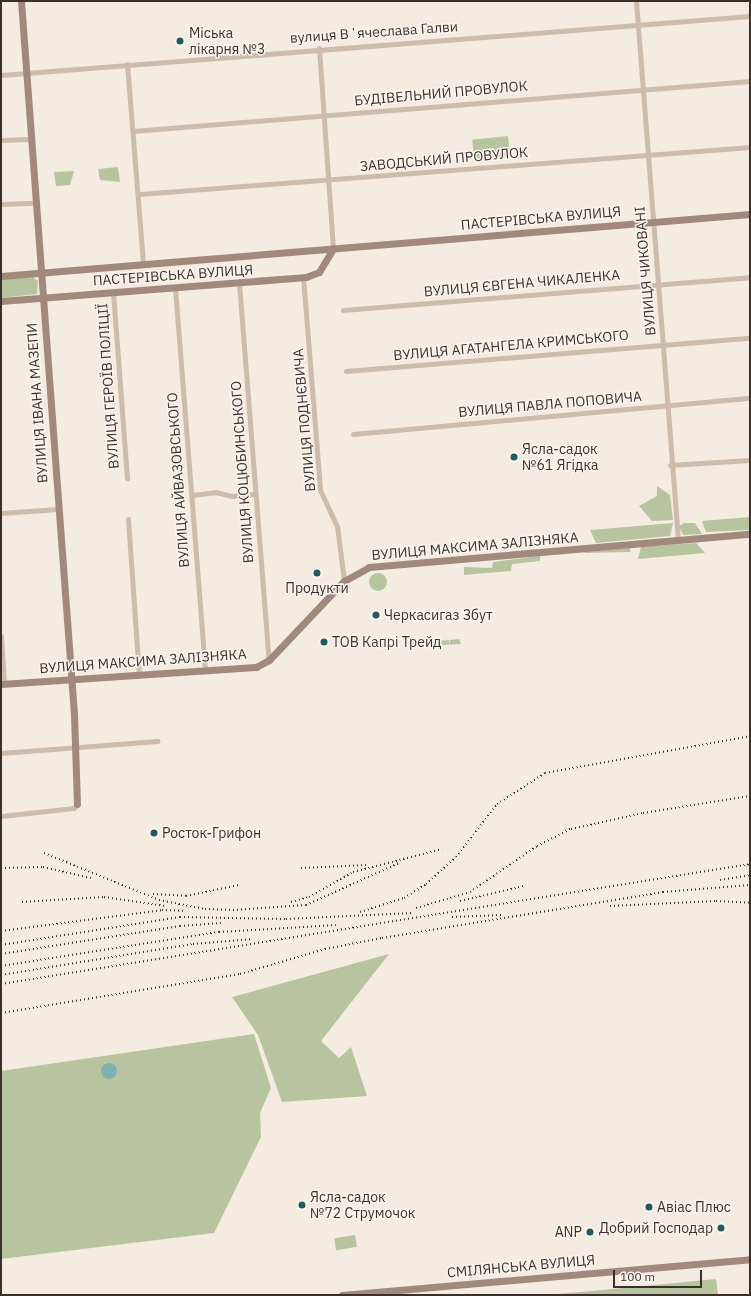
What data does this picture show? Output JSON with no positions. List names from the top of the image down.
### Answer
{
  "streets": {
    "main road": [
      "ПАСТЕРІВСЬКА ВУЛИЦЯ",
      "ВУЛИЦЯ ІВАНА МАЗЕПИ",
      "ВУЛИЦЯ МАКСИМА ЗАЛІЗНЯКА",
      "СМІЛЯНСЬКА ВУЛИЦЯ"
    ],
    "street": [
      "вулиця Вʼячеслава Галви",
      "БУДІВЕЛЬНИЙ ПРОВУЛОК",
      "ЗАВОДСЬКИЙ ПРОВУЛОК",
      "ВУЛИЦЯ ЧИКОВАНІ",
      "ВУЛИЦЯ ЄВГЕНА ЧИКАЛЕНКА",
      "ВУЛИЦЯ АГАТАНГЕЛА КРИМСЬКОГО",
      "ВУЛИЦЯ ГЕРОЇВ ПОЛІЦІЇ",
      "ВУЛИЦЯ ПАВЛА ПОПОВИЧА",
      "ВУЛИЦЯ ПОДНЄВИЧА",
      "ВУЛИЦЯ КОЦЮБИНСЬКОГО",
      "ВУЛИЦЯ АЙВАЗОВСЬКОГО"
    ]
  },
  "crossings": [
    ["вулиця Вʼячеслава Галви", "ВУЛИЦЯ ЧИКОВАНІ"],
    ["вулиця Вʼячеслава Галви", "ВУЛИЦЯ ІВАНА МАЗЕПИ"],
    ["БУДІВЕЛЬНИЙ ПРОВУЛОК", "ВУЛИЦЯ ЧИКОВАНІ"],
    ["ЗАВОДСЬКИЙ ПРОВУЛОК", "ВУЛИЦЯ ЧИКОВАНІ"],
    ["ПАСТЕРІВСЬКА ВУЛИЦЯ", "ВУЛИЦЯ ЧИКОВАНІ"],
    ["ПАСТЕРІВСЬКА ВУЛИЦЯ", "ВУЛИЦЯ ГЕРОЇВ ПОЛІЦІЇ"],
    ["ПАСТЕРІВСЬКА ВУЛИЦЯ", "ВУЛИЦЯ ІВАНА МАЗЕПИ"],
    ["ПАСТЕРІВСЬКА ВУЛИЦЯ", "ВУЛИЦЯ ПОДНЄВИЧА"],
    ["ПАСТЕРІВСЬКА ВУЛИЦЯ", "ВУЛИЦЯ КОЦЮБИНСЬКОГО"],
    ["ПАСТЕРІВСЬКА ВУЛИЦЯ", "ВУЛИЦЯ АЙВАЗОВСЬКОГО"],
    ["ВУЛИЦЯ ЧИКОВАНІ", "ВУЛИЦЯ ЄВГЕНА ЧИКАЛЕНКА"],
    ["ВУЛИЦЯ ЧИКОВАНІ", "ВУЛИЦЯ АГАТАНГЕЛА КРИМСЬКОГО"],
    ["ВУЛИЦЯ ЧИКОВАНІ", "ВУЛИЦЯ ПАВЛА ПОПОВИЧА"],
    ["ВУЛИЦЯ ЧИКОВАНІ", "ВУЛИЦЯ МАКСИМА ЗАЛІЗНЯКА"],
    ["ВУЛИЦЯ ІВАНА МАЗЕПИ", "ВУЛИЦЯ МАКСИМА ЗАЛІЗНЯКА"],
    ["ВУЛИЦЯ ПОДНЄВИЧА", "ВУЛИЦЯ МАКСИМА ЗАЛІЗНЯКА"],
    ["ВУЛИЦЯ КОЦЮБИНСЬКОГО", "ВУЛИЦЯ МАКСИМА ЗАЛІЗНЯКА"],
    ["ВУЛИЦЯ АЙВАЗОВСЬКОГО", "ВУЛИЦЯ МАКСИМА ЗАЛІЗНЯКА"]
  ],
  "places": [
    "Міська лікарня №3",
    "Ясла-садок №61 Ягідка",
    "Продукти",
    "Черкасигаз Збут",
    "ТОВ Капрі Трейд",
    "Росток-Грифон",
    "Ясла-садок №72 Струмочок",
    "Авіас Плюс",
    "Добрий Господар",
    "ANP"
  ],
  "scale_bar": "100 m"
}
